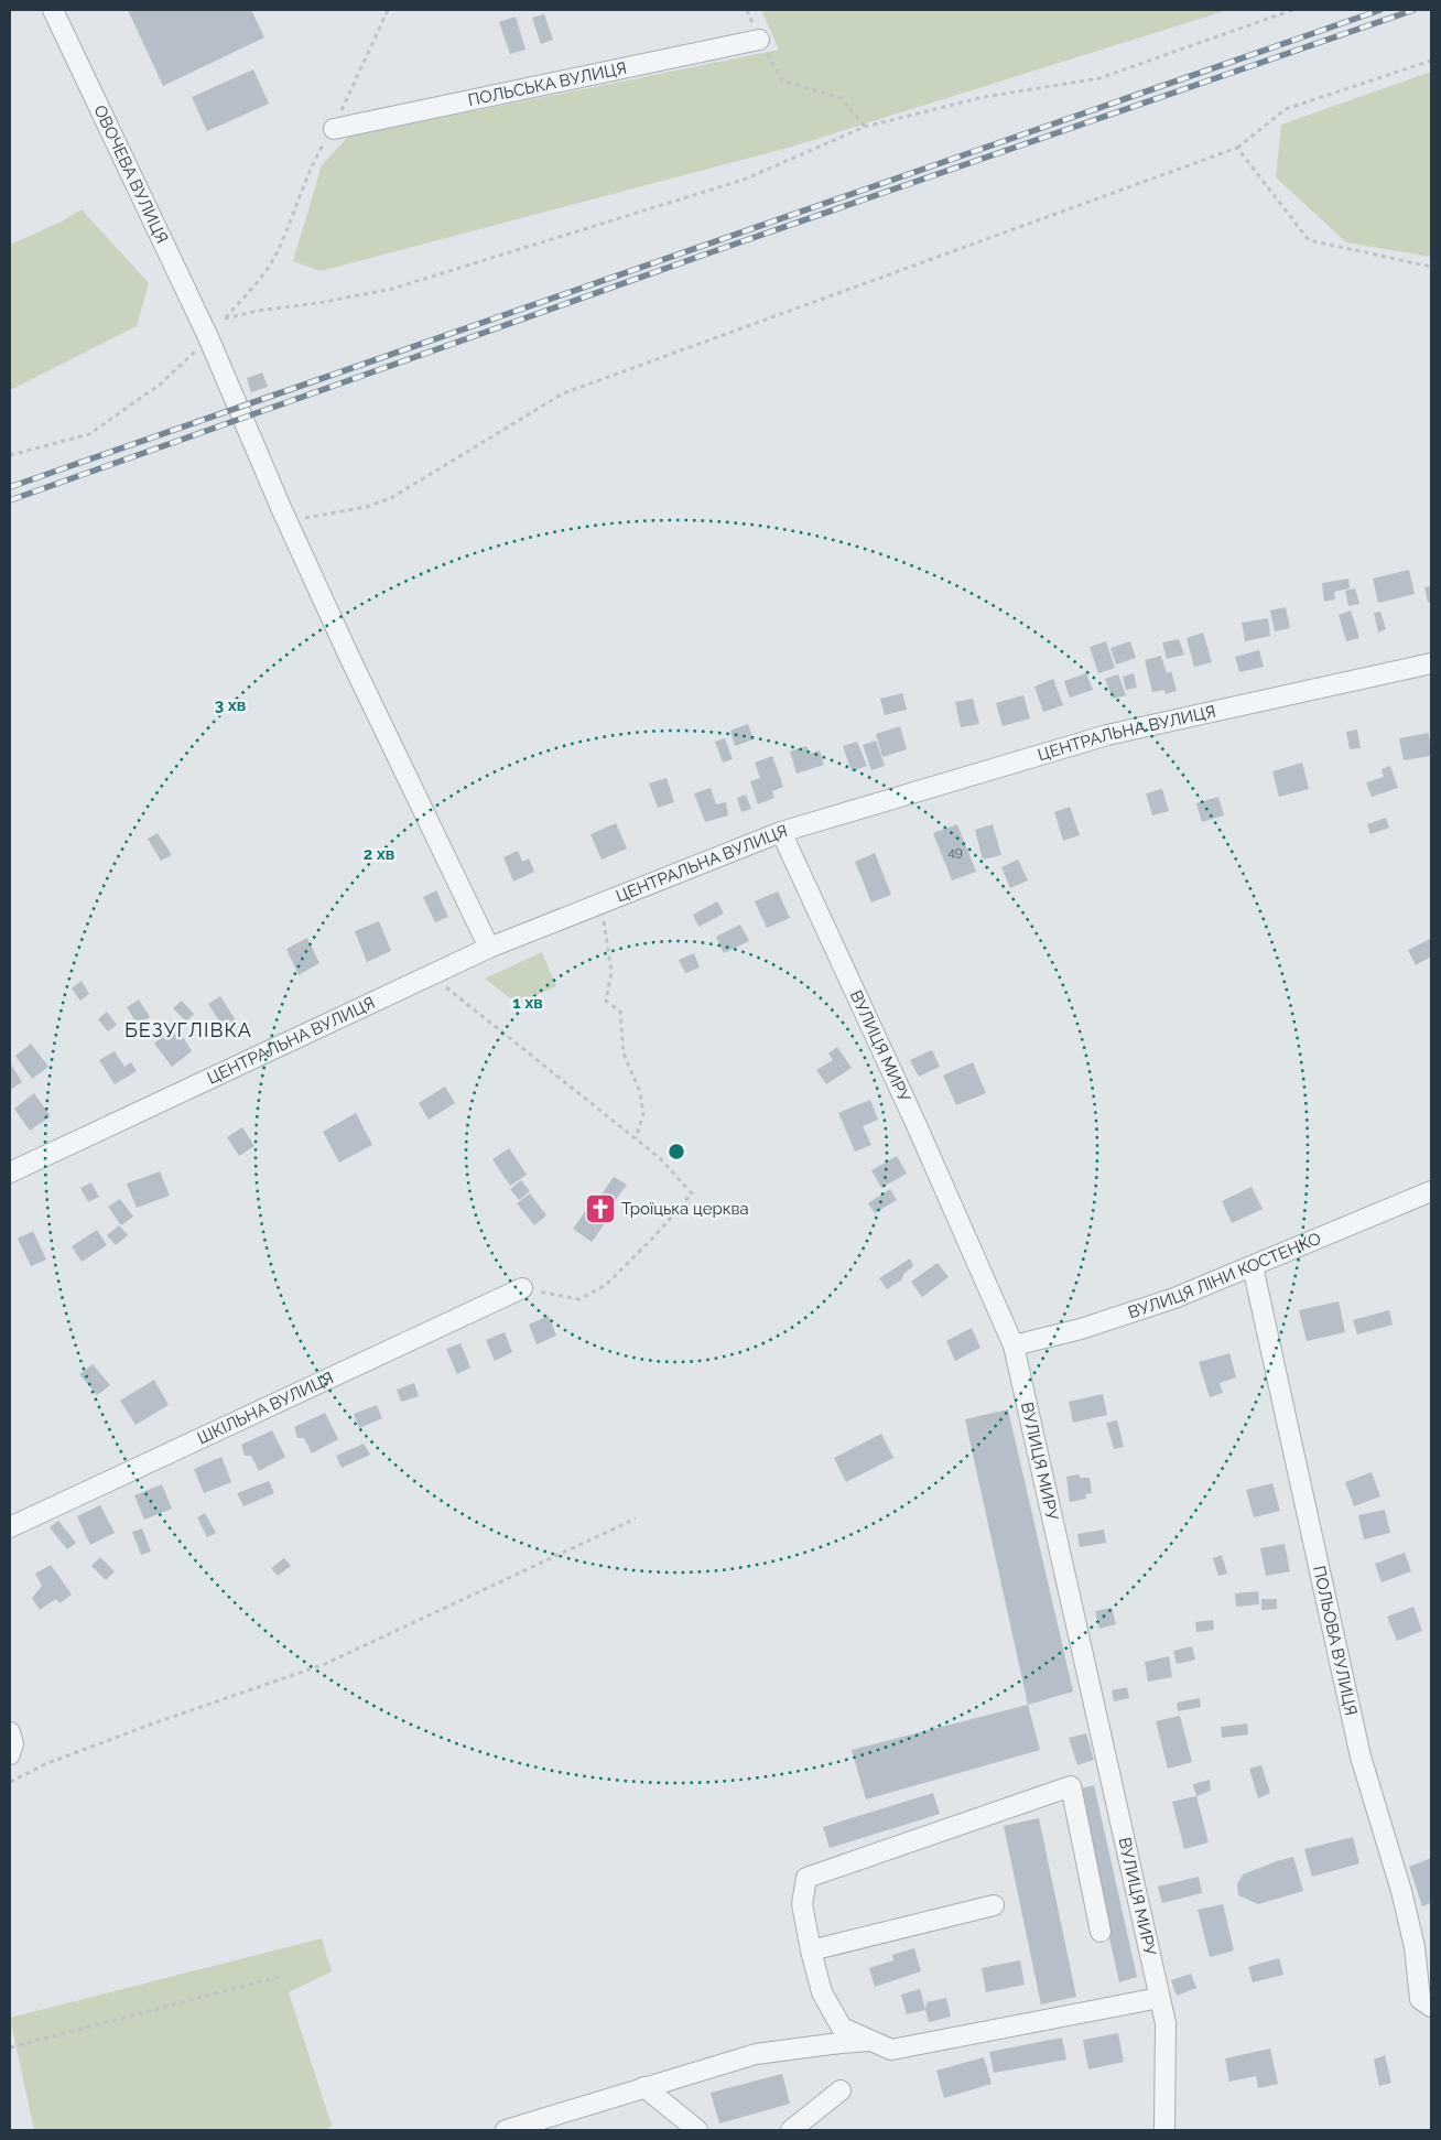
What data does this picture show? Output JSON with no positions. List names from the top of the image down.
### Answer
{
  "streets": {
    "street": [
      "ПОЛЬСЬКА ВУЛИЦЯ",
      "ОВОЧЕВА ВУЛИЦЯ",
      "ЦЕНТРАЛЬНА ВУЛИЦЯ",
      "ВУЛИЦЯ МИРУ",
      "ВУЛИЦЯ ЛІНИ КОСТЕНКО",
      "ШКІЛЬНА ВУЛИЦЯ",
      "ПОЛЬОВА ВУЛИЦЯ"
    ]
  },
  "crossings": [
    ["ОВОЧЕВА ВУЛИЦЯ", "ЦЕНТРАЛЬНА ВУЛИЦЯ"],
    ["ЦЕНТРАЛЬНА ВУЛИЦЯ", "ВУЛИЦЯ МИРУ"],
    ["ВУЛИЦЯ МИРУ", "ВУЛИЦЯ ЛІНИ КОСТЕНКО"],
    ["ВУЛИЦЯ ЛІНИ КОСТЕНКО", "ПОЛЬОВА ВУЛИЦЯ"]
  ],
  "districts": ["БЕЗУГЛІВКА"],
  "places": {
    "church": ["Троїцька церква"]
  },
  "house_numbers": ["49"],
  "rings": ["3 хв", "2 хв", "1 хв"]
}
